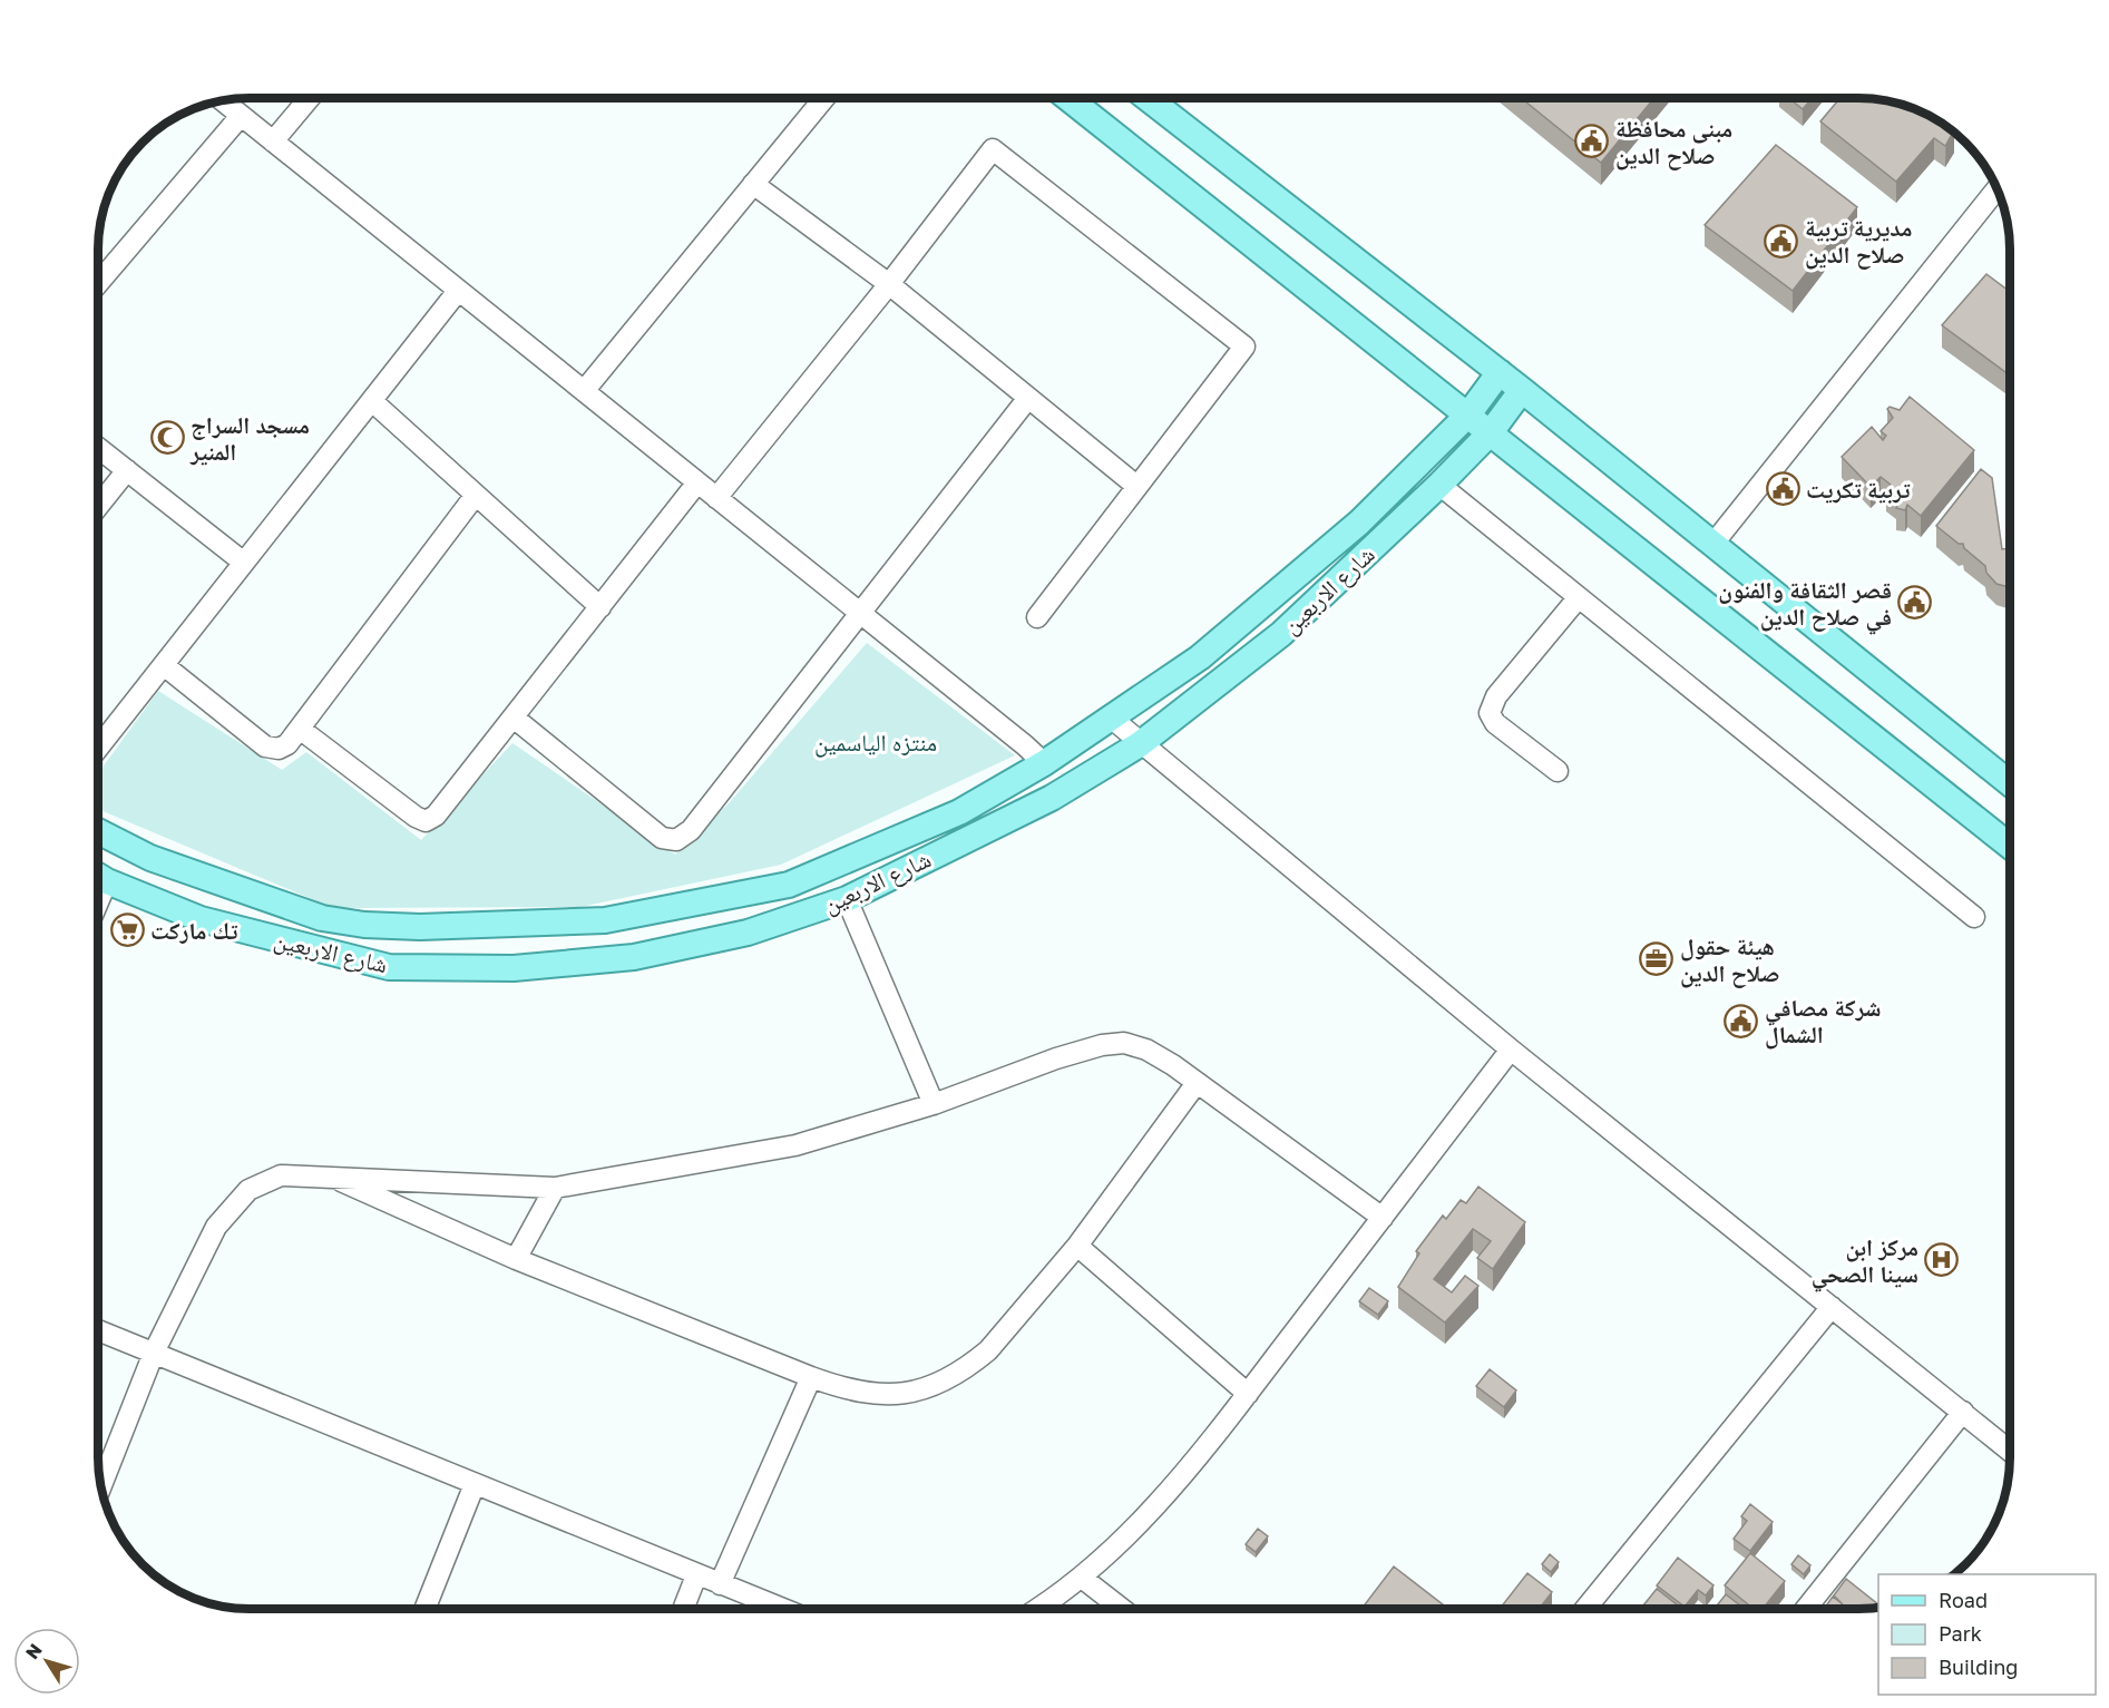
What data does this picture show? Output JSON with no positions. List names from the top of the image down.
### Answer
{
  "streets": {
    "main road": ["شارع الاربعين"]
  },
  "parks": ["منتزه الياسمين"],
  "places": {
    "public building": [
      "مبنى محافظة صلاح الدين",
      "مديرية تربية صلاح الدين",
      "تربية تكريت",
      "قصر الثقافة والفنون في صلاح الدين",
      "شركة مصافي الشمال"
    ],
    "mosque": ["مسجد السراج المنير"],
    "supermarket": ["تك ماركت"],
    "office": ["هيئة حقول صلاح الدين"],
    "hospital": ["مركز ابن سينا الصحي"]
  },
  "legend": ["Road", "Park", "Building"],
  "north": "top left"
}
